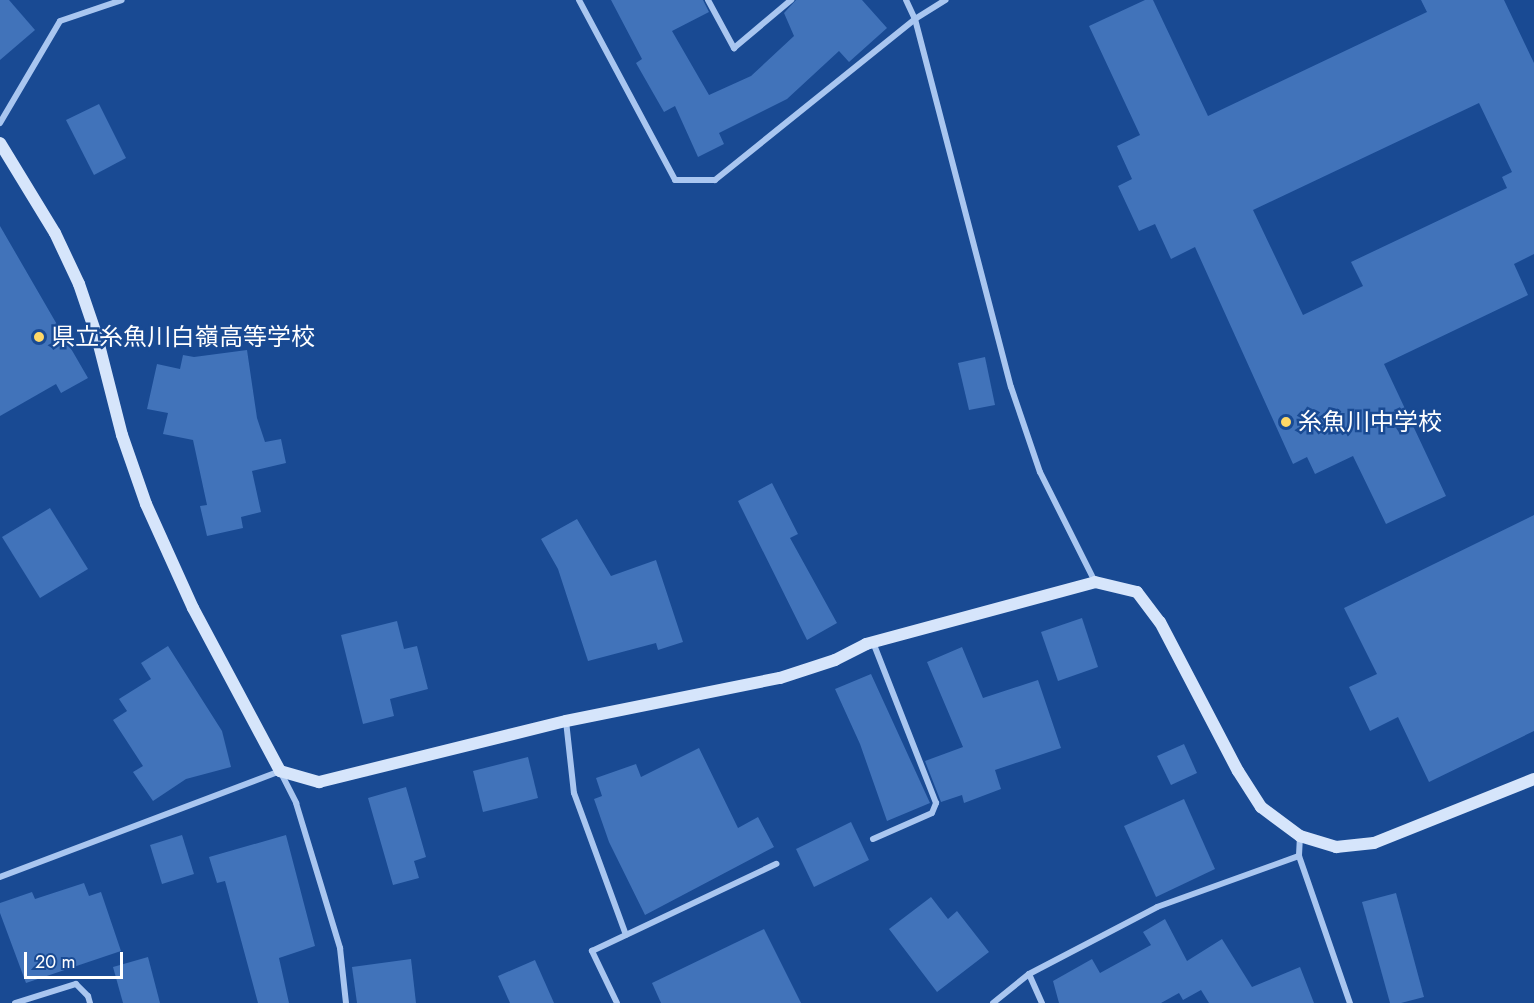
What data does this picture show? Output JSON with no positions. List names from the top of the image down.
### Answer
{
  "places": ["県立糸魚川白嶺高等学校", "糸魚川中学校"],
  "scale_bar": "20 m"
}
